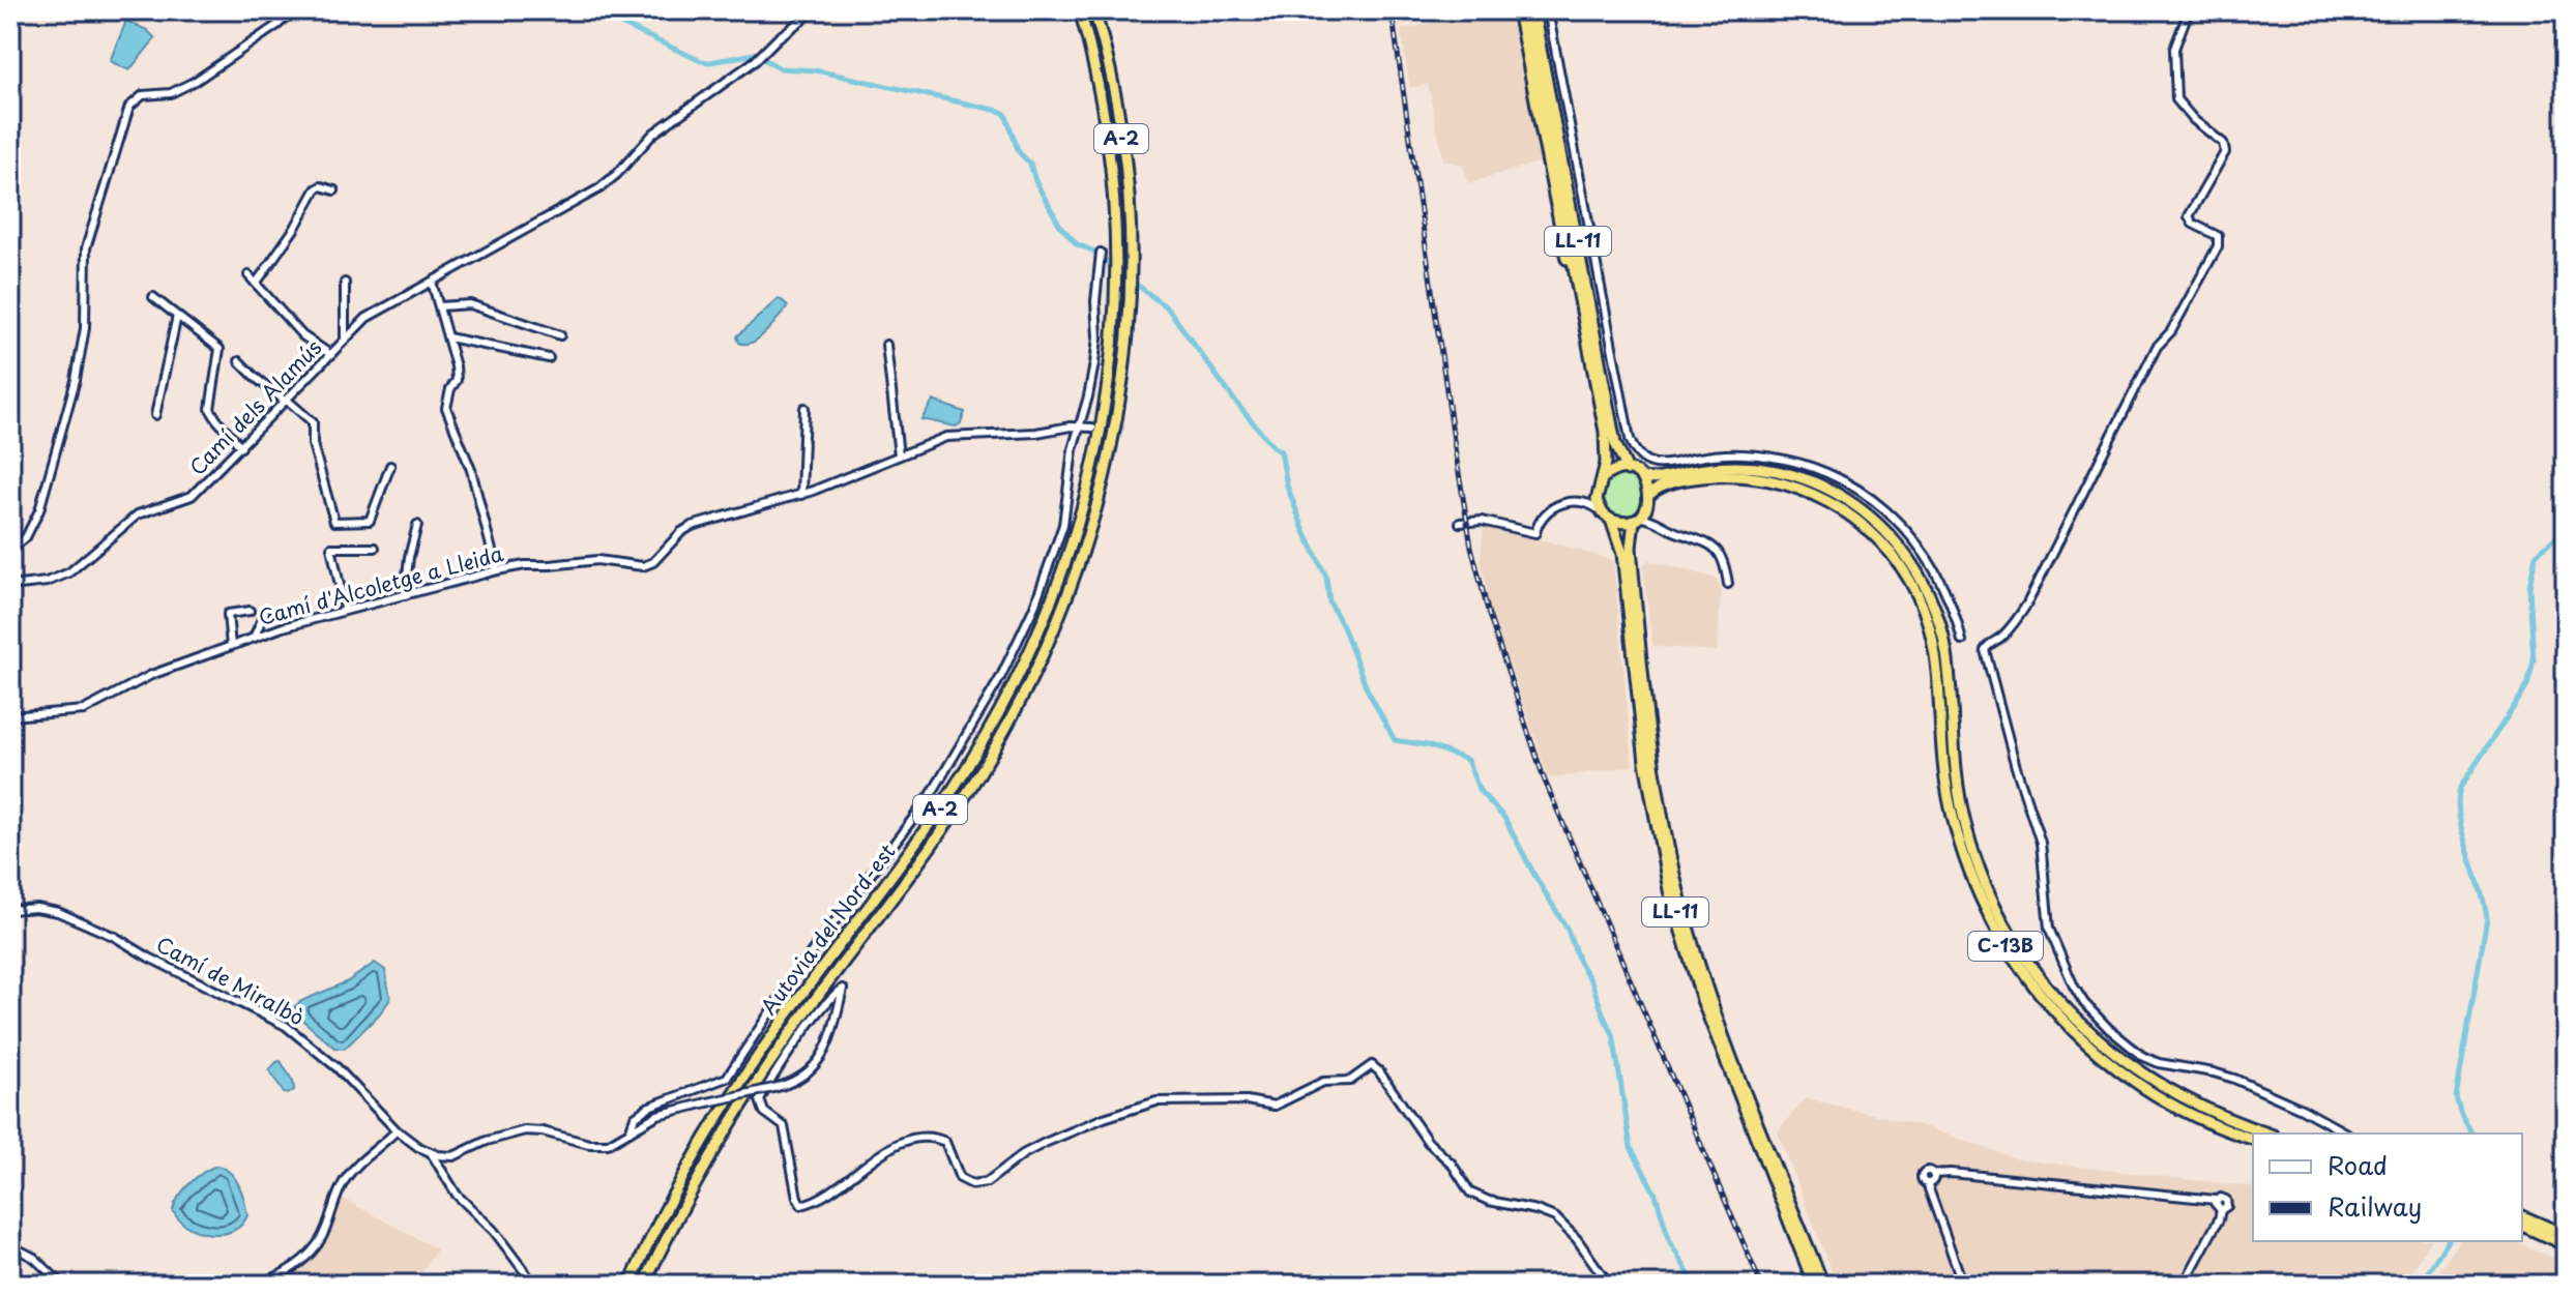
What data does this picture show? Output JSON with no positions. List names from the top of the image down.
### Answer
{
  "streets": {
    "highway": [
      "A-2",
      "LL-11",
      "Autovia del Nord-est",
      "C-13B"
    ],
    "street": ["Camí dels Alamús", "Camí d'Alcoletge a Lleida", "Camí de Miralbò"]
  },
  "crossings": [
    ["LL-11", "C-13B"]
  ],
  "legend": ["Road", "Railway"]
}
